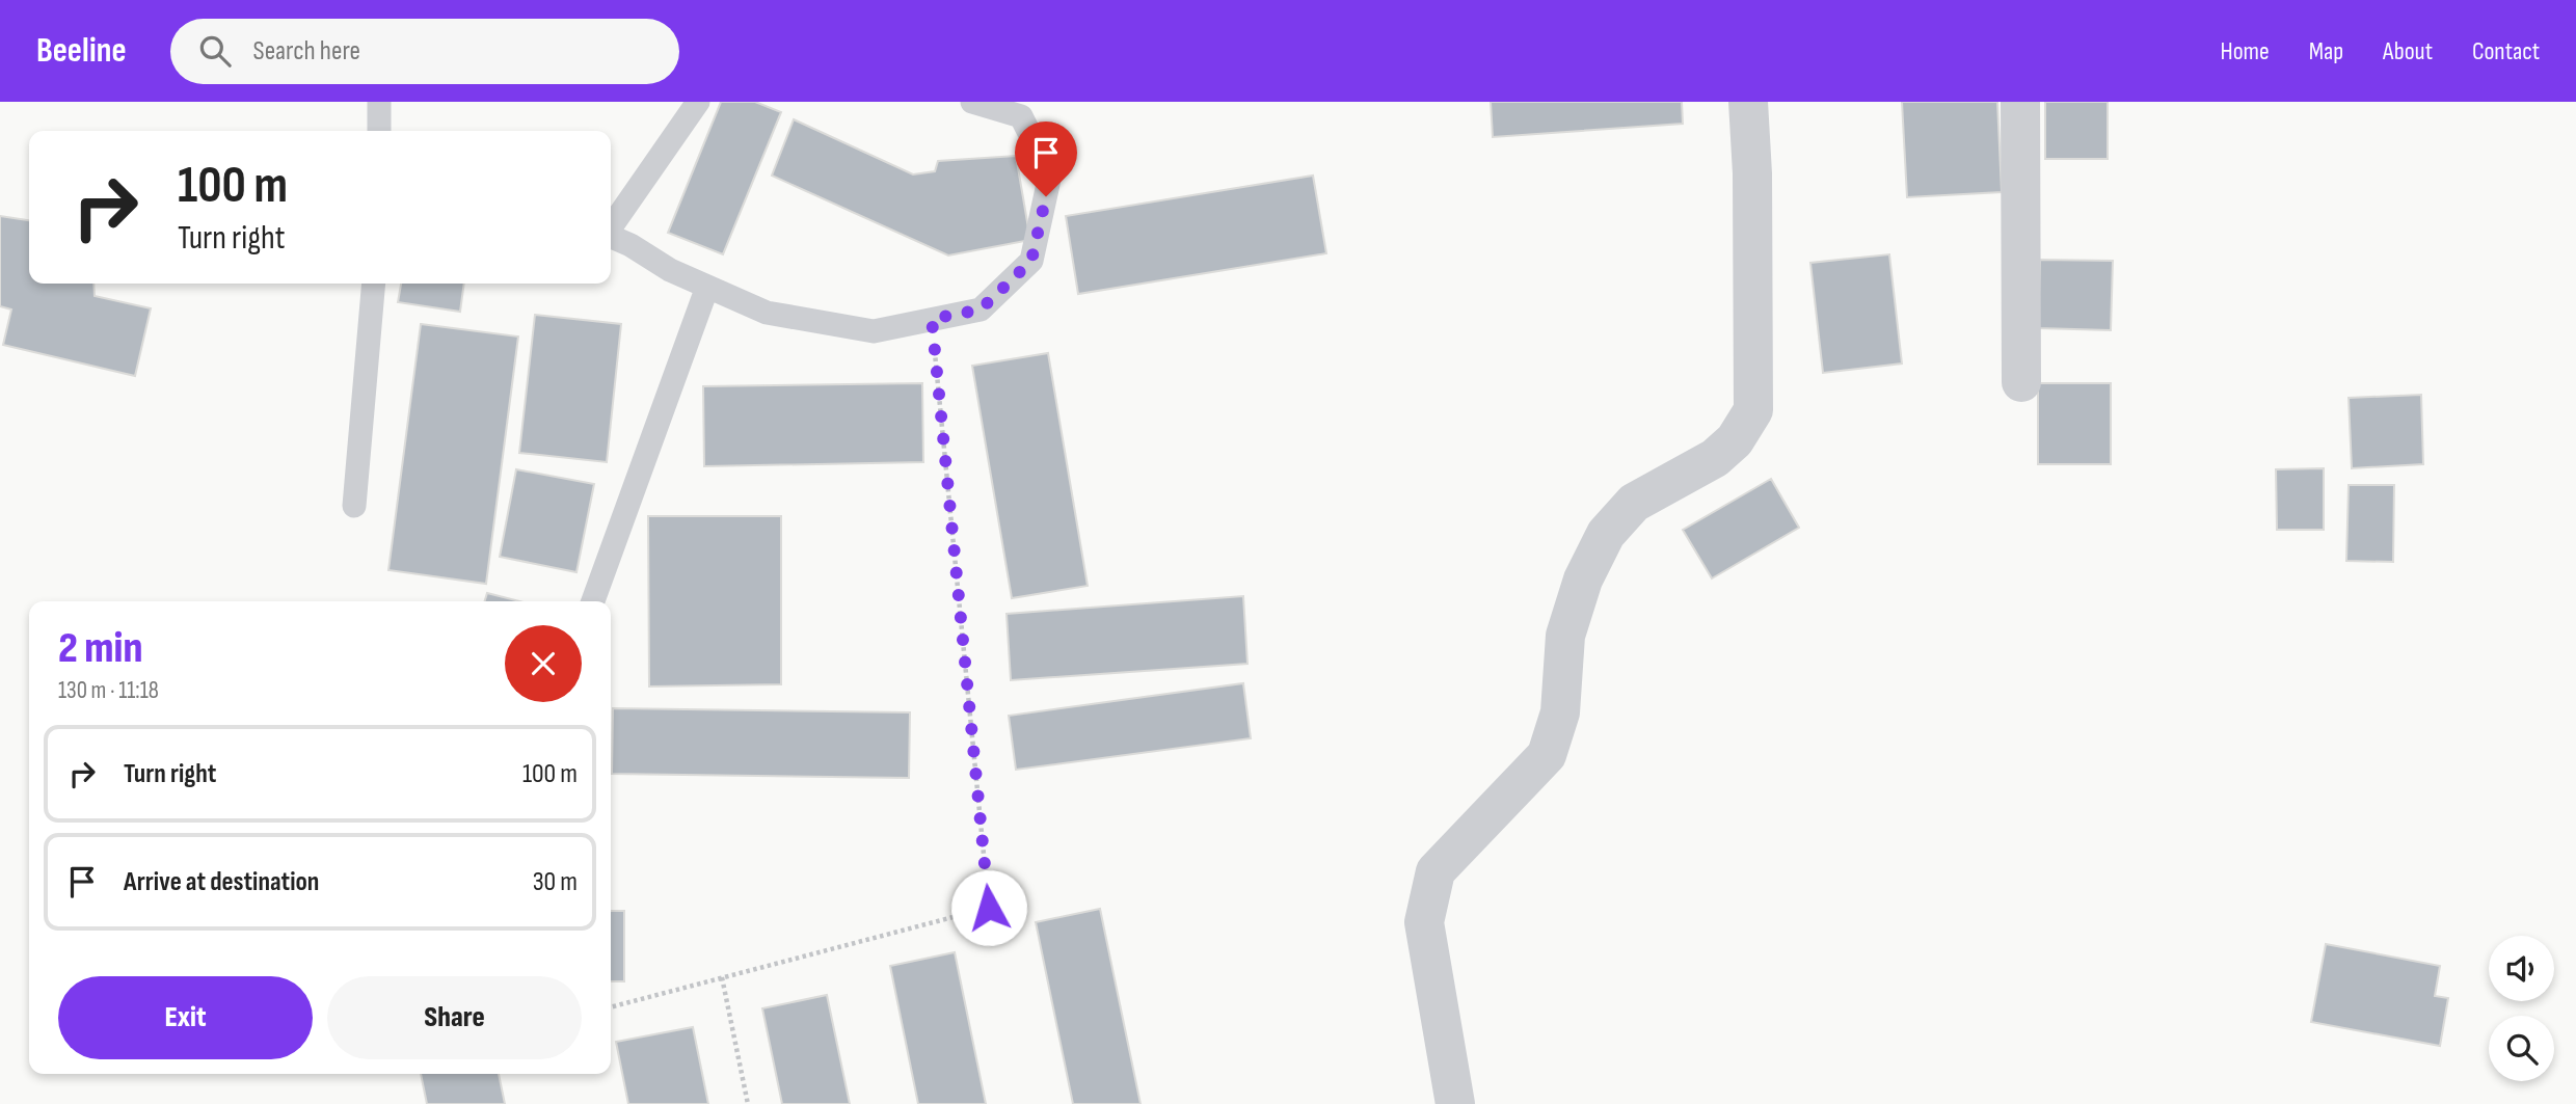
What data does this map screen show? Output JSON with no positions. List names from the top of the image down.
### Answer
{
  "page": {
    "header": "Beeline",
    "search": "Search here",
    "nav": [
      "Home",
      "Map",
      "About",
      "Contact"
    ],
    "turn": ["100 m", "Turn right"],
    "heading": ["2 min", "130 m · 11:18"],
    "list": [
      {
        "name": "Turn right",
        "value": "100 m"
      },
      {
        "name": "Arrive at destination",
        "value": "30 m"
      }
    ],
    "buttons": ["Exit", "Share"]
  }
}
